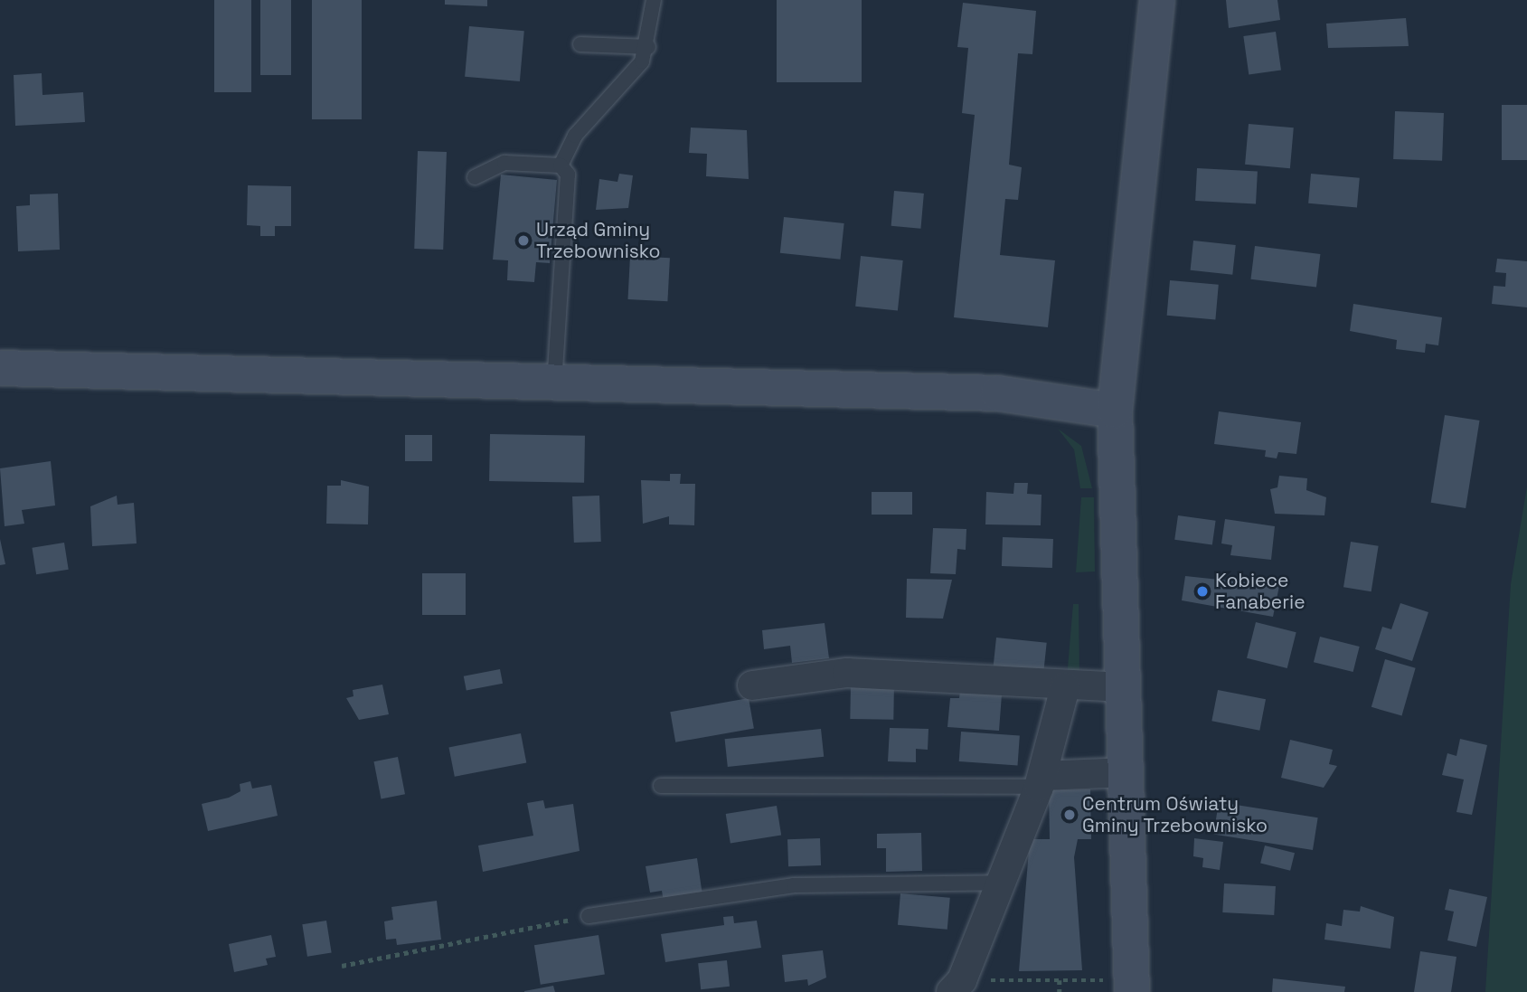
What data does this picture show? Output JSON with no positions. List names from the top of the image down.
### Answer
{
  "places": ["Urząd Gminy Trzebownisko", "Kobiece Fanaberie", "Centrum Oświaty Gminy Trzebownisko"]
}
